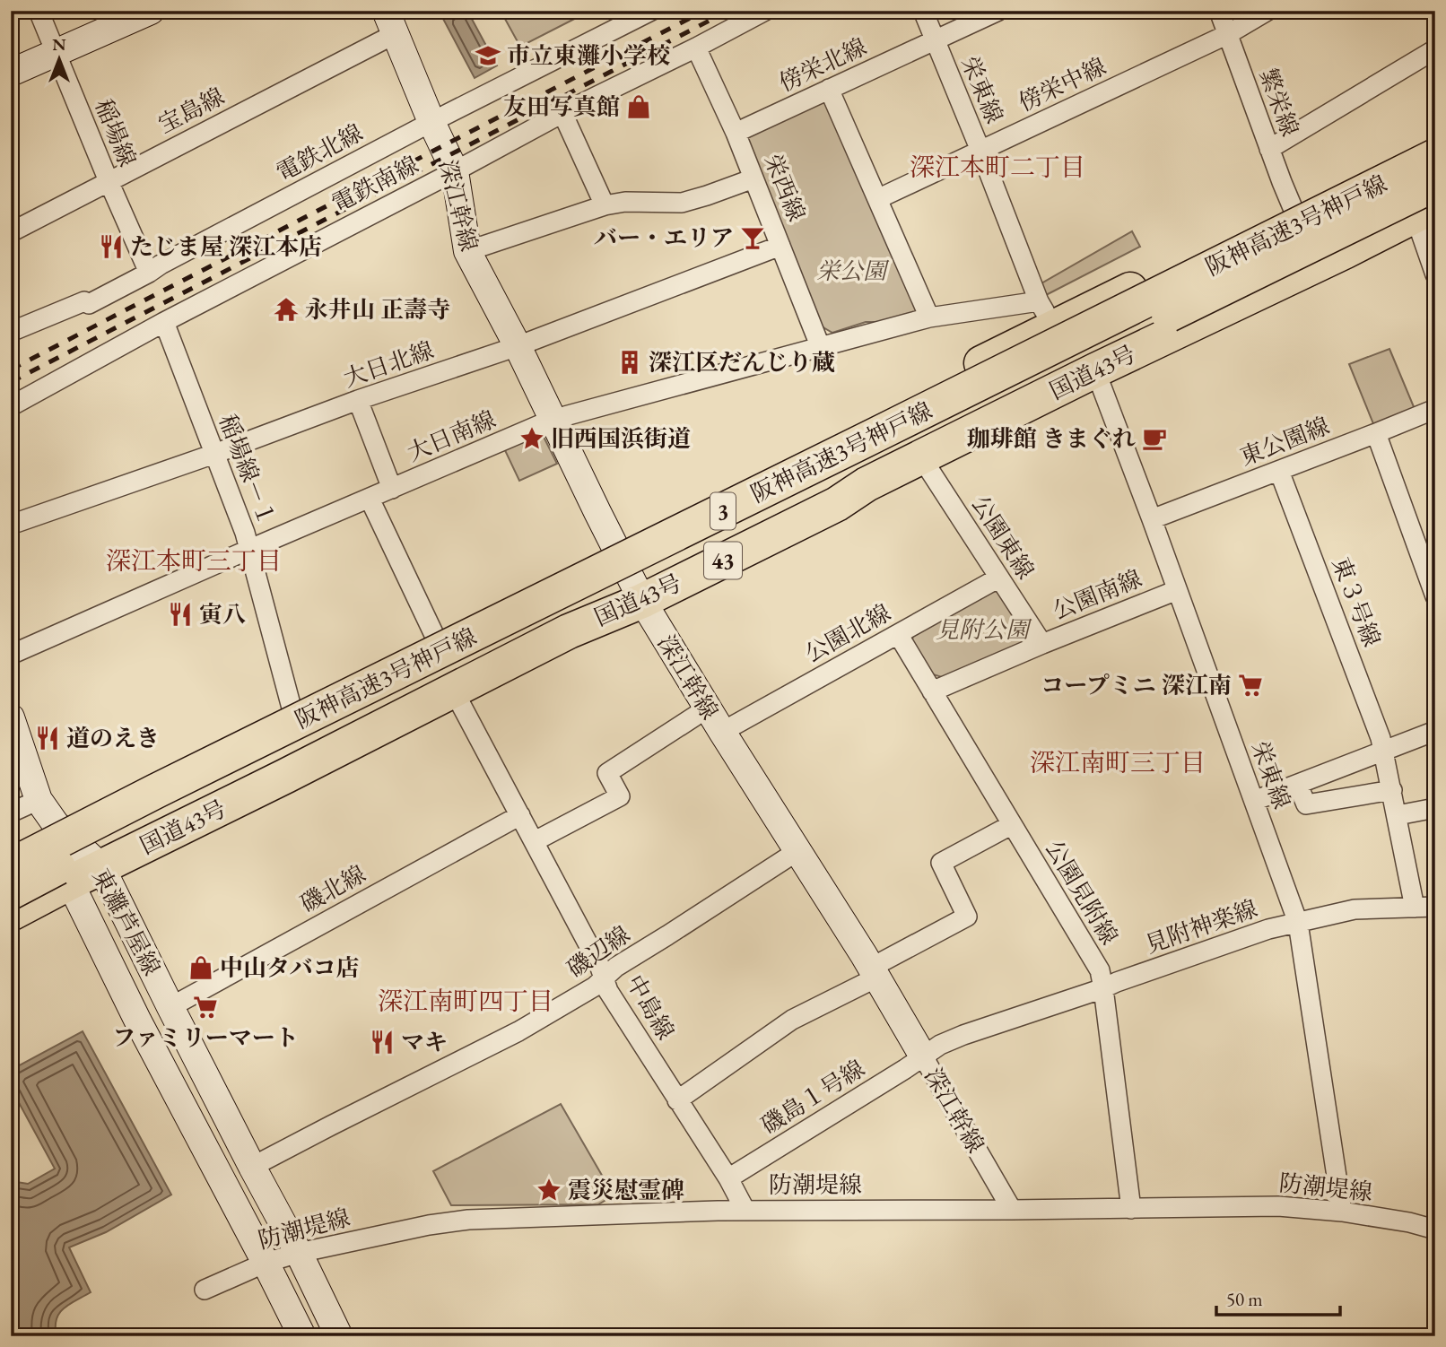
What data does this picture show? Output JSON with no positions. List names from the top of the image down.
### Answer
{
  "streets": {
    "highway": [
      "阪神高速3号神戸線",
      "国道43号",
      "3",
      "43"
    ],
    "street": [
      "傍栄北線",
      "傍栄中線",
      "栄東線",
      "繁栄線",
      "宝島線",
      "稲場線",
      "電鉄北線",
      "電鉄南線",
      "栄西線",
      "深江幹線",
      "大日北線",
      "大日南線",
      "東公園線",
      "稲場線－１",
      "公園東線",
      "公園南線",
      "東３号線",
      "公園北線",
      "磯北線",
      "公園見附線",
      "東灘芦屋線",
      "見附神楽線",
      "磯辺線",
      "中島線",
      "磯島１号線",
      "防潮堤線"
    ]
  },
  "crossings": [
    ["傍栄北線", "栄東線"],
    ["傍栄北線", "栄西線"],
    ["傍栄中線", "栄東線"],
    ["傍栄中線", "繁栄線"],
    ["栄東線", "国道43号"],
    ["栄東線", "大日南線"],
    ["栄東線", "東公園線"],
    ["栄東線", "公園南線"],
    ["栄東線", "見附神楽線"],
    ["栄東線", "防潮堤線"],
    ["宝島線", "稲場線"],
    ["宝島線", "深江幹線"],
    ["稲場線", "電鉄北線"],
    ["電鉄北線", "深江幹線"],
    ["電鉄南線", "栄西線"],
    ["電鉄南線", "深江幹線"],
    ["電鉄南線", "稲場線－１"],
    ["栄西線", "大日北線"],
    ["栄西線", "大日南線"],
    ["深江幹線", "大日北線"],
    ["深江幹線", "国道43号"],
    ["深江幹線", "大日南線"],
    ["深江幹線", "公園北線"],
    ["深江幹線", "見附神楽線"],
    ["深江幹線", "磯辺線"],
    ["深江幹線", "磯島１号線"],
    ["深江幹線", "防潮堤線"],
    ["大日北線", "稲場線－１"],
    ["国道43号", "公園東線"],
    ["国道43号", "東灘芦屋線"],
    ["国道43号", "中島線"],
    ["大日南線", "稲場線－１"],
    ["東公園線", "東３号線"],
    ["公園東線", "公園南線"],
    ["公園東線", "公園北線"],
    ["公園南線", "公園見附線"],
    ["東３号線", "見附神楽線"],
    ["公園北線", "公園見附線"],
    ["磯北線", "東灘芦屋線"],
    ["磯北線", "中島線"],
    ["公園見附線", "見附神楽線"],
    ["公園見附線", "防潮堤線"],
    ["東灘芦屋線", "磯辺線"],
    ["東灘芦屋線", "防潮堤線"],
    ["見附神楽線", "磯島１号線"],
    ["磯辺線", "中島線"],
    ["中島線", "磯島１号線"],
    ["中島線", "防潮堤線"]
  ],
  "districts": [
    "深江本町二丁目",
    "深江本町三丁目",
    "深江南町三丁目",
    "深江南町四丁目"
  ],
  "parks": ["栄公園", "見附公園"],
  "places": {
    "school or university": ["市立東灘小学校"],
    "shop": ["友田写真館", "中山タバコ店"],
    "bar": ["バー・エリア"],
    "restaurant": [
      "たじま屋 深江本店",
      "寅八",
      "道のえき",
      "マキ"
    ],
    "temple": ["永井山 正壽寺"],
    "building": ["深江区だんじり蔵"],
    "place": ["旧西国浜街道", "震災慰霊碑"],
    "cafe": ["珈琲館 きまぐれ"],
    "supermarket": ["コープミニ 深江南", "ファミリーマート"]
  },
  "scale_bar": "50 m",
  "north": "top"
}
